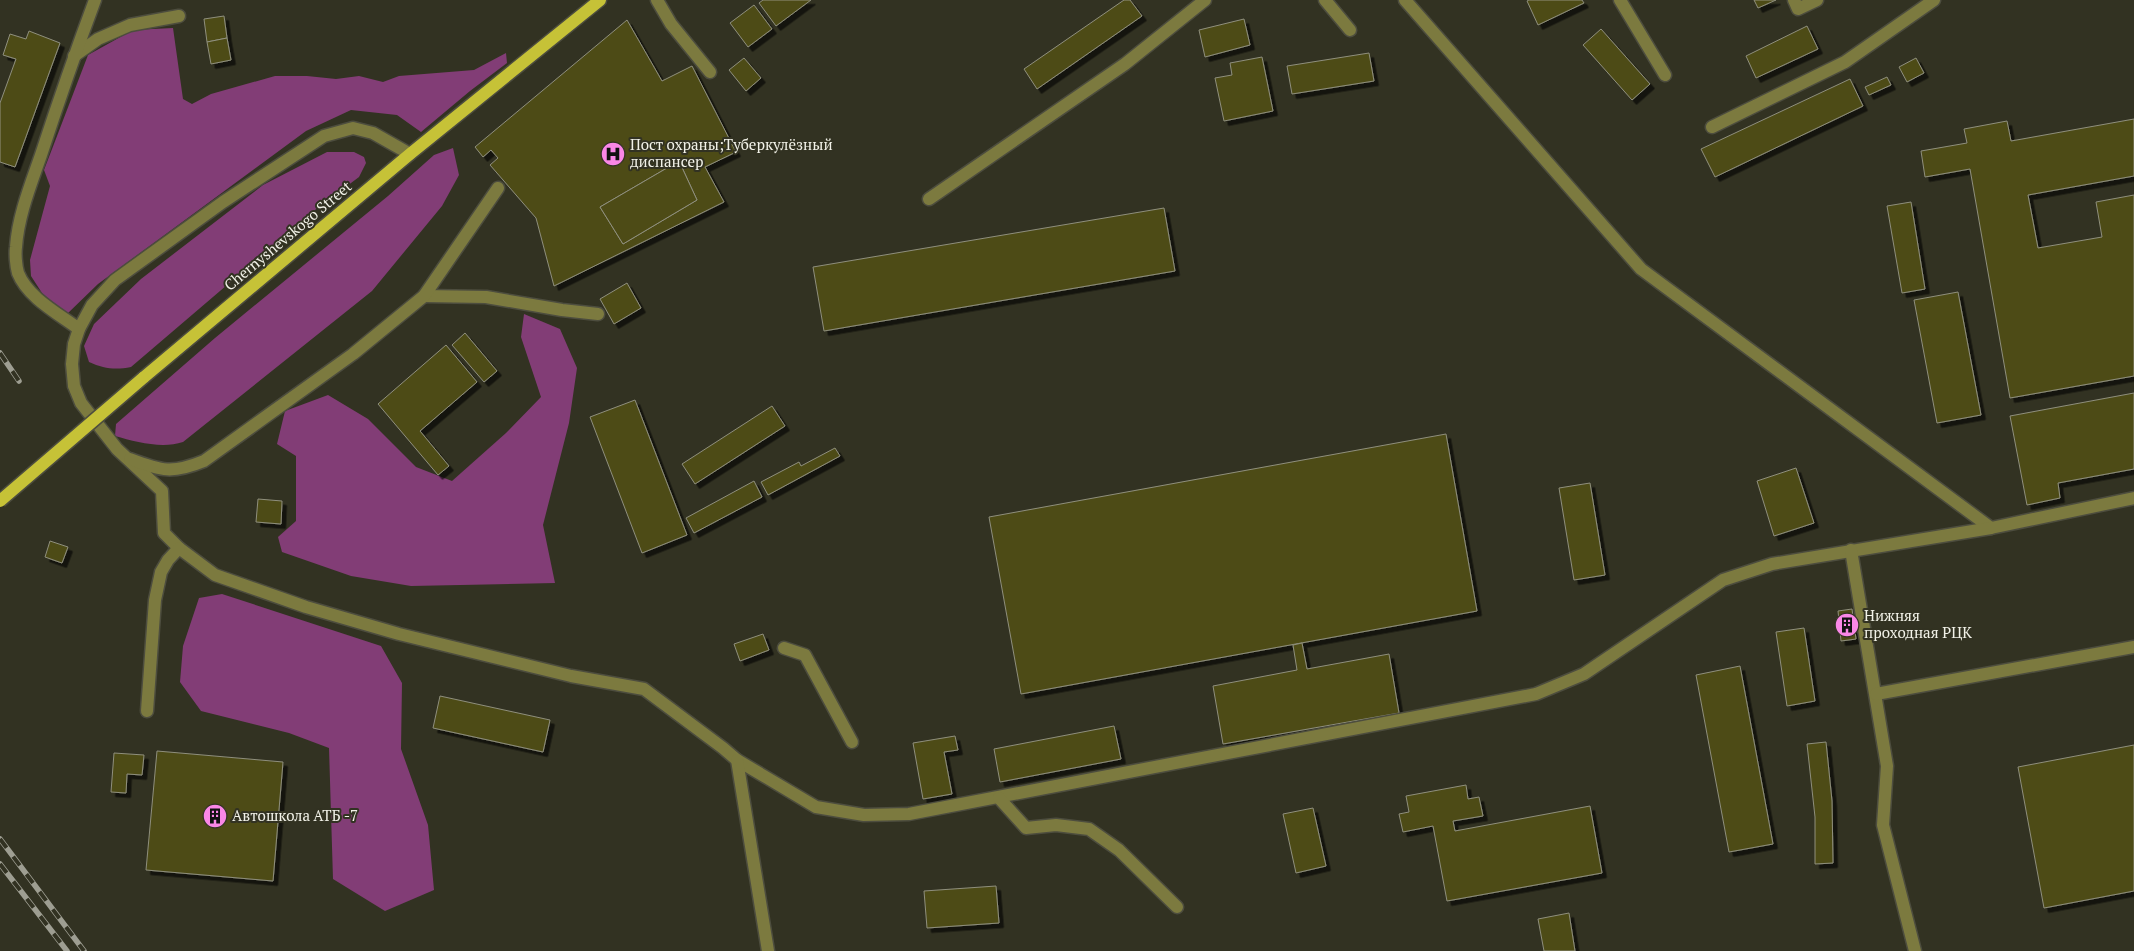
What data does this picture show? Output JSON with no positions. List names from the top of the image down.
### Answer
{
  "streets": {
    "main road": ["Chernyshevskogo Street"]
  },
  "places": {
    "hospital": ["Пост охраны;Туберкулёзный диспансер"],
    "building": ["Нижняя проходная РЦК", "Автошкола АТБ -7"]
  }
}
